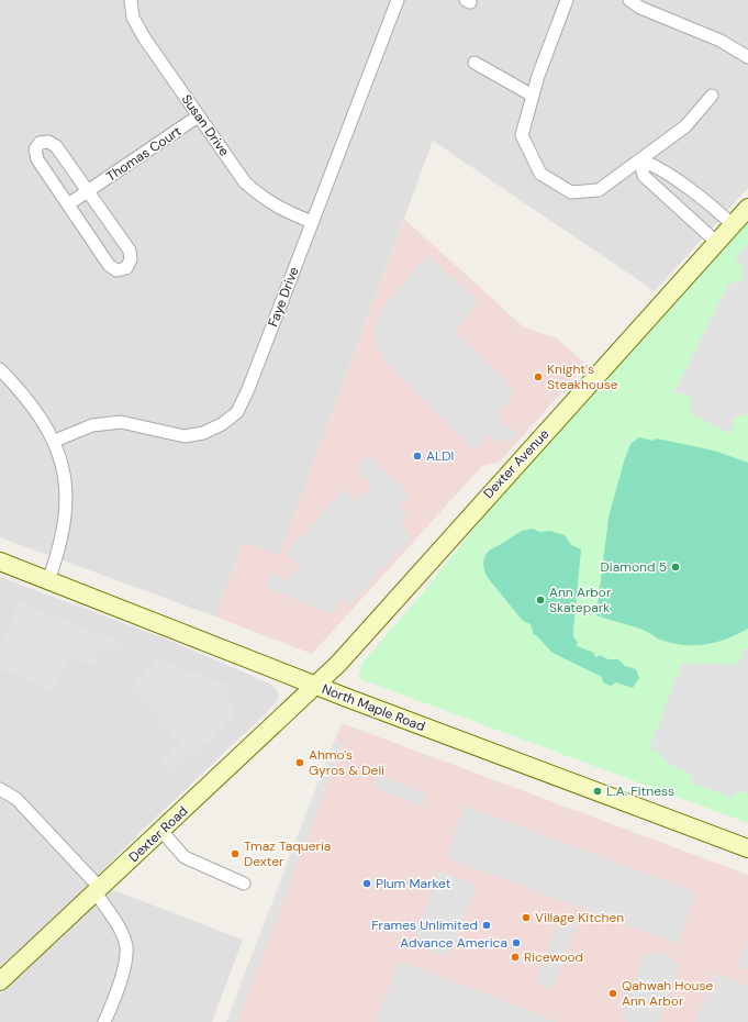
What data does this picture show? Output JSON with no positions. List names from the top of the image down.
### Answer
{
  "streets": {
    "main road": ["Dexter Avenue", "North Maple Road", "Dexter Road"],
    "street": ["Susan Drive", "Thomas Court", "Faye Drive"]
  },
  "crossings": [
    ["Susan Drive", "Thomas Court"],
    ["Susan Drive", "Faye Drive"],
    ["Dexter Avenue", "North Maple Road"],
    ["Dexter Avenue", "Dexter Road"],
    ["North Maple Road", "Dexter Road"]
  ],
  "places": [
    "Knight's Steakhouse",
    "ALDI",
    "Diamond 5",
    "Ann Arbor Skatepark",
    "Ahmo's Gyros & Deli",
    "L.A. Fitness",
    "Tmaz Taqueria Dexter",
    "Plum Market",
    "Village Kitchen",
    "Frames Unlimited",
    "Advance America",
    "Ricewood",
    "Qahwah House Ann Arbor"
  ]
}
